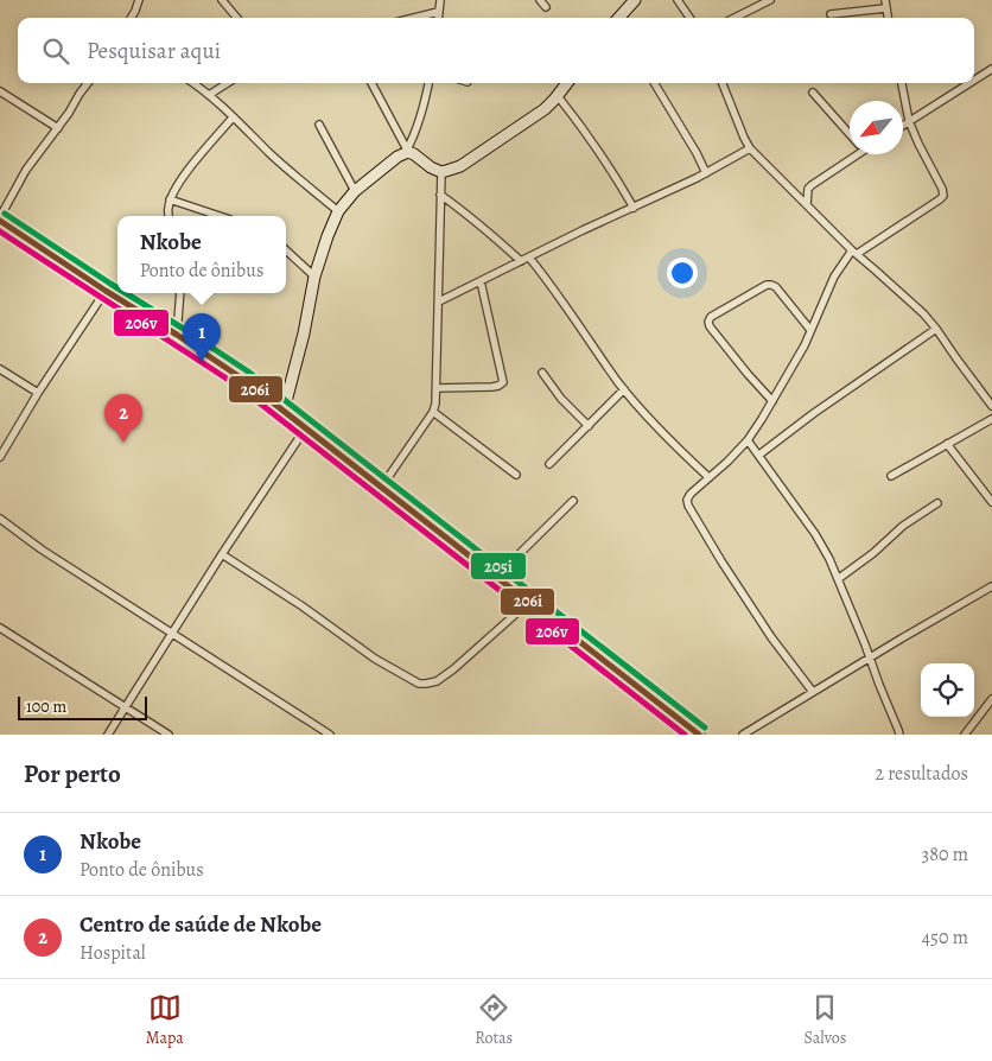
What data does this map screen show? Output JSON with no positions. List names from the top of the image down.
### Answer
{
  "lines": ["transit line 205i", "transit line 206i", "transit line 206v"],
  "scale_bar": "100 m",
  "north": "bottom left",
  "page": {
    "search": "Pesquisar aqui",
    "popup": ["Nkobe", "Ponto de ônibus"],
    "pins": ["1", "2"],
    "scale": "100 m",
    "heading": ["Por perto", "2 resultados"],
    "list": [
      {
        "mark": "1",
        "name": "Nkobe",
        "note": "Ponto de ônibus",
        "value": "380 m"
      },
      {
        "mark": "2",
        "name": "Centro de saúde de Nkobe",
        "note": "Hospital",
        "value": "450 m"
      }
    ],
    "nav": ["Mapa", "Rotas", "Salvos"]
  }
}
